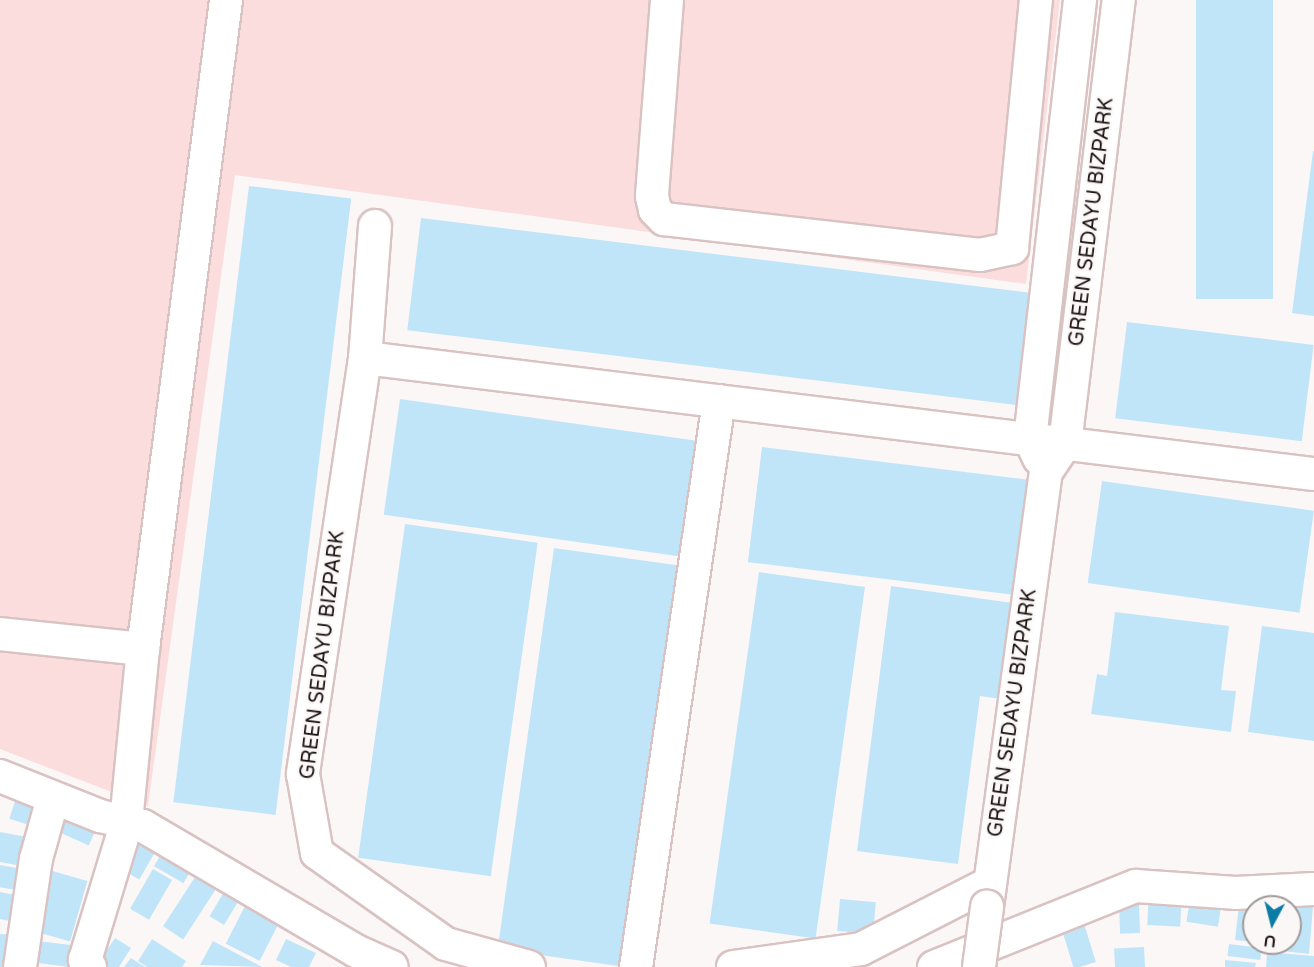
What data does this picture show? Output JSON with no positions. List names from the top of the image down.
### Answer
{
  "streets": {
    "street": ["GREEN SEDAYU BIZPARK"]
  },
  "north": "bottom"
}
